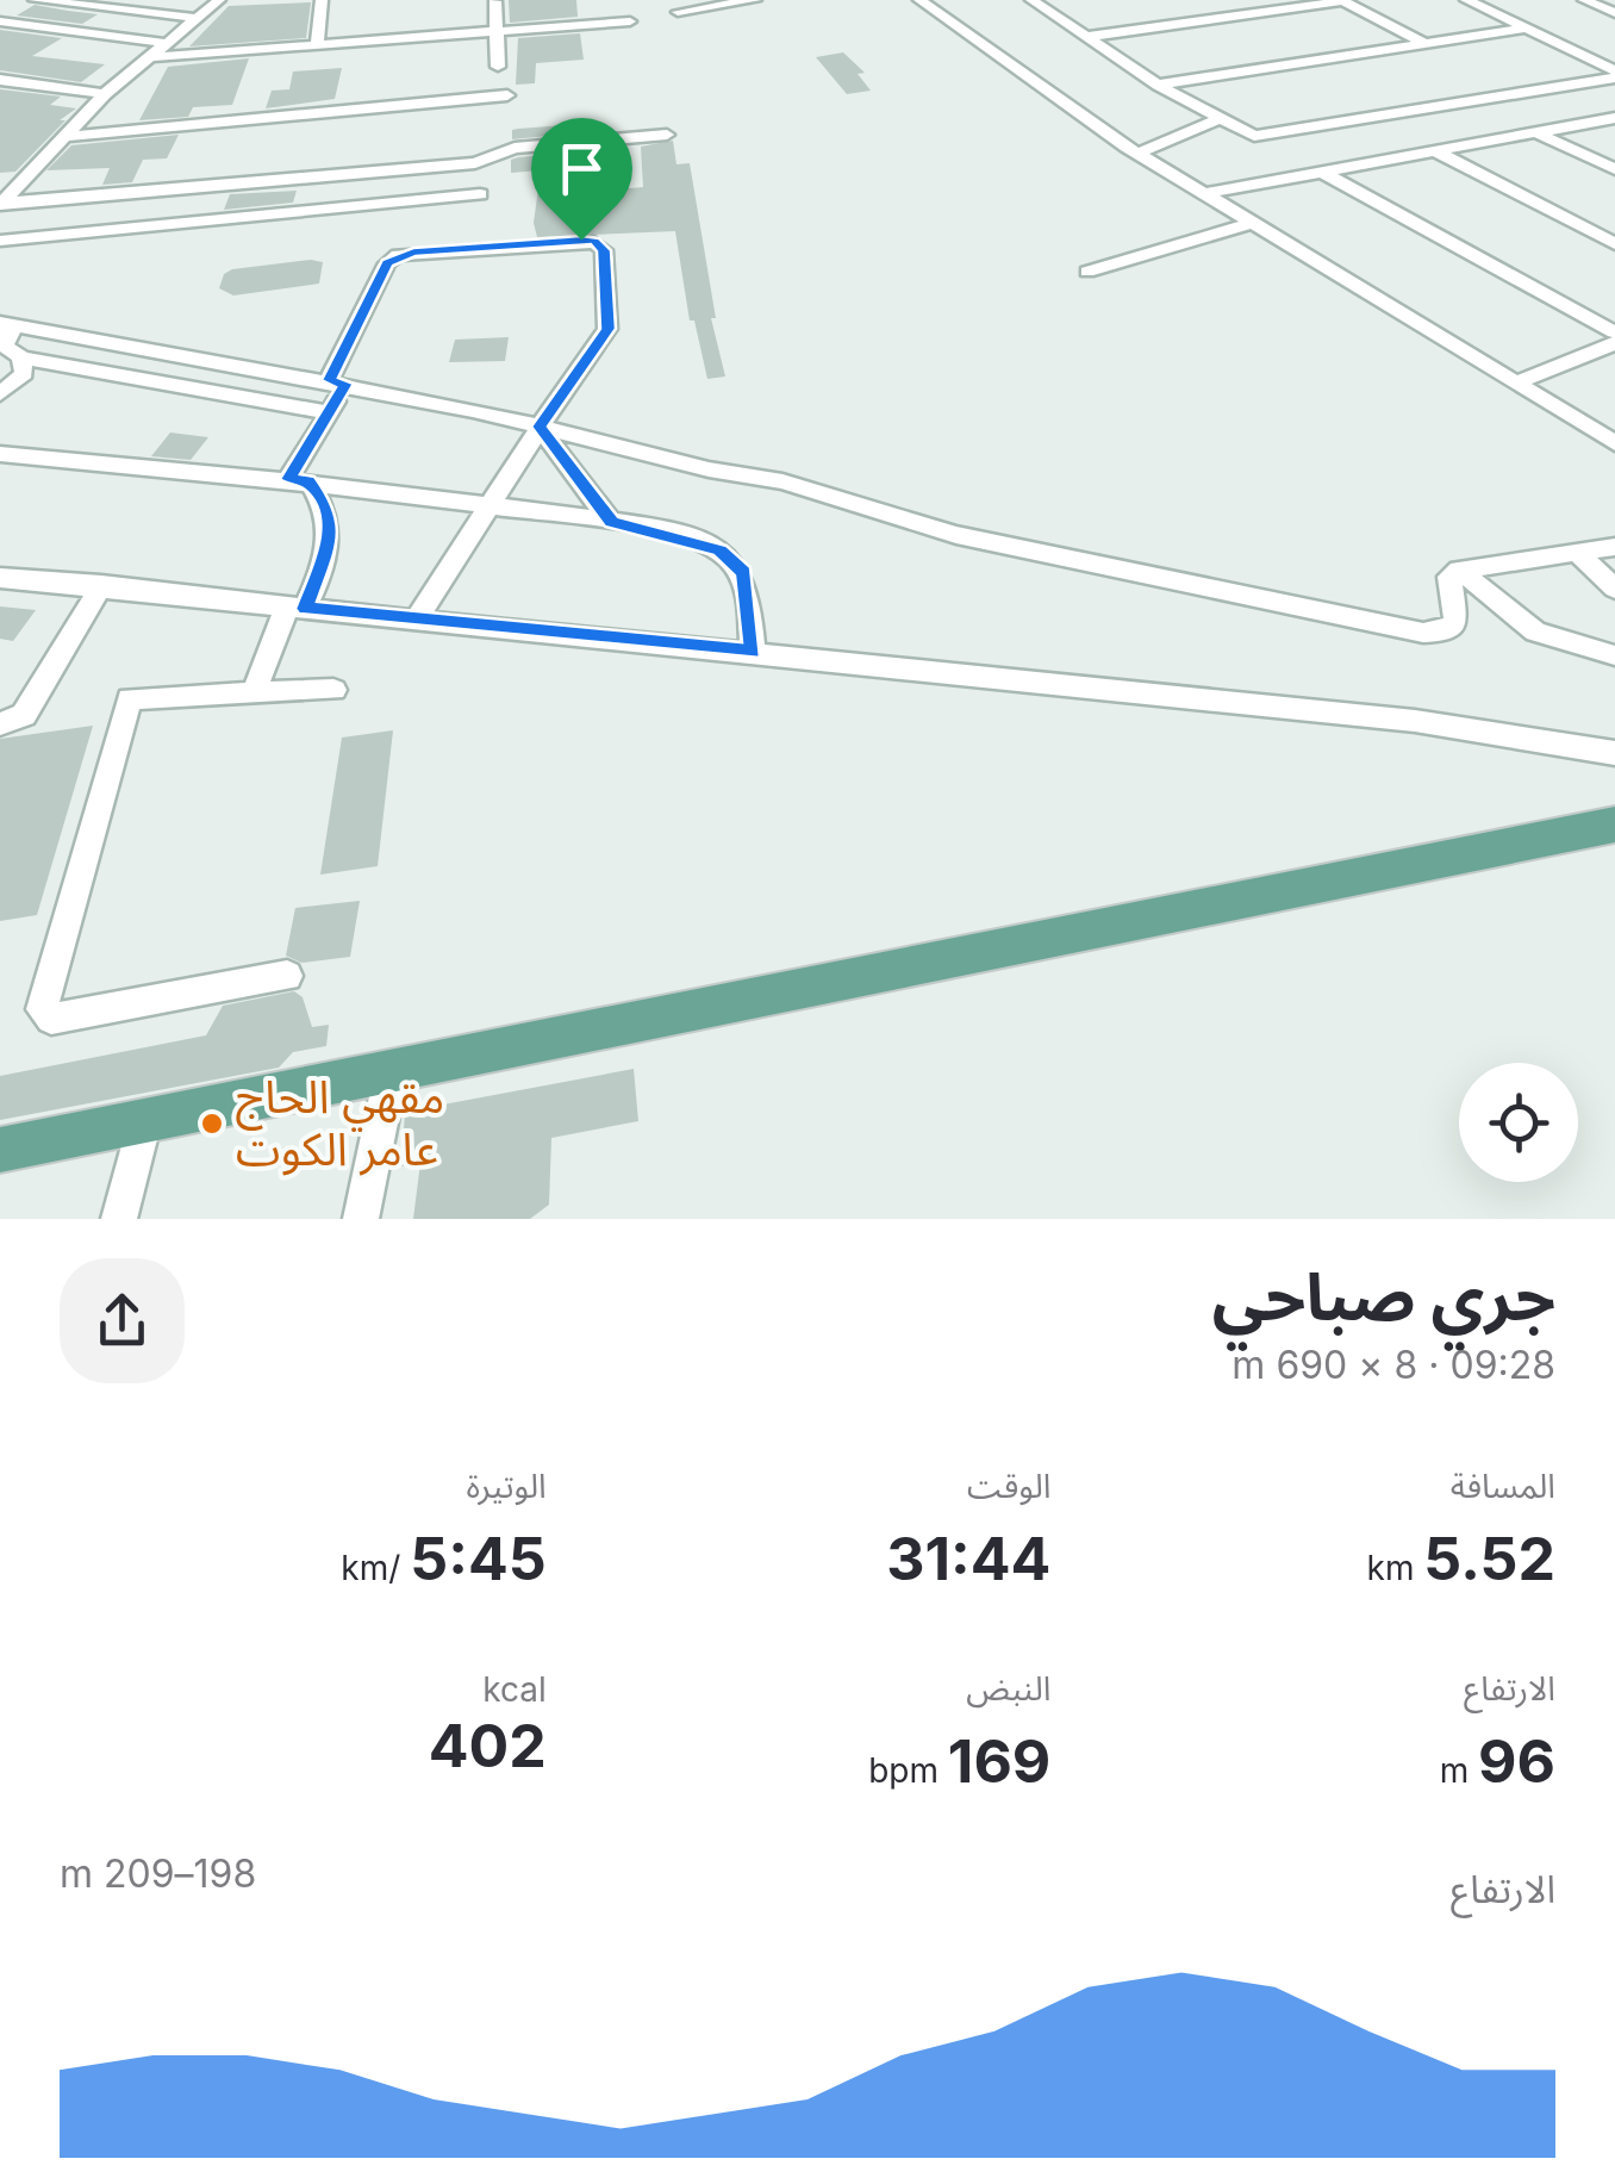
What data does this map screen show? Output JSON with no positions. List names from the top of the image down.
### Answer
{
  "places": ["مقهي الحاج عامر الكوت"],
  "page": {
    "heading": ["جري صباحي", "09:28 · 8 × 690 m"],
    "stats": [
      ["المسافة", "5.52 km"],
      ["الوقت", "31:44"],
      ["الوتيرة", "5:45 /km"],
      ["الارتفاع", "96 m"],
      ["النبض", "169 bpm"],
      ["kcal", "402"]
    ],
    "chart": ["الارتفاع", "198–209 m"]
  }
}
